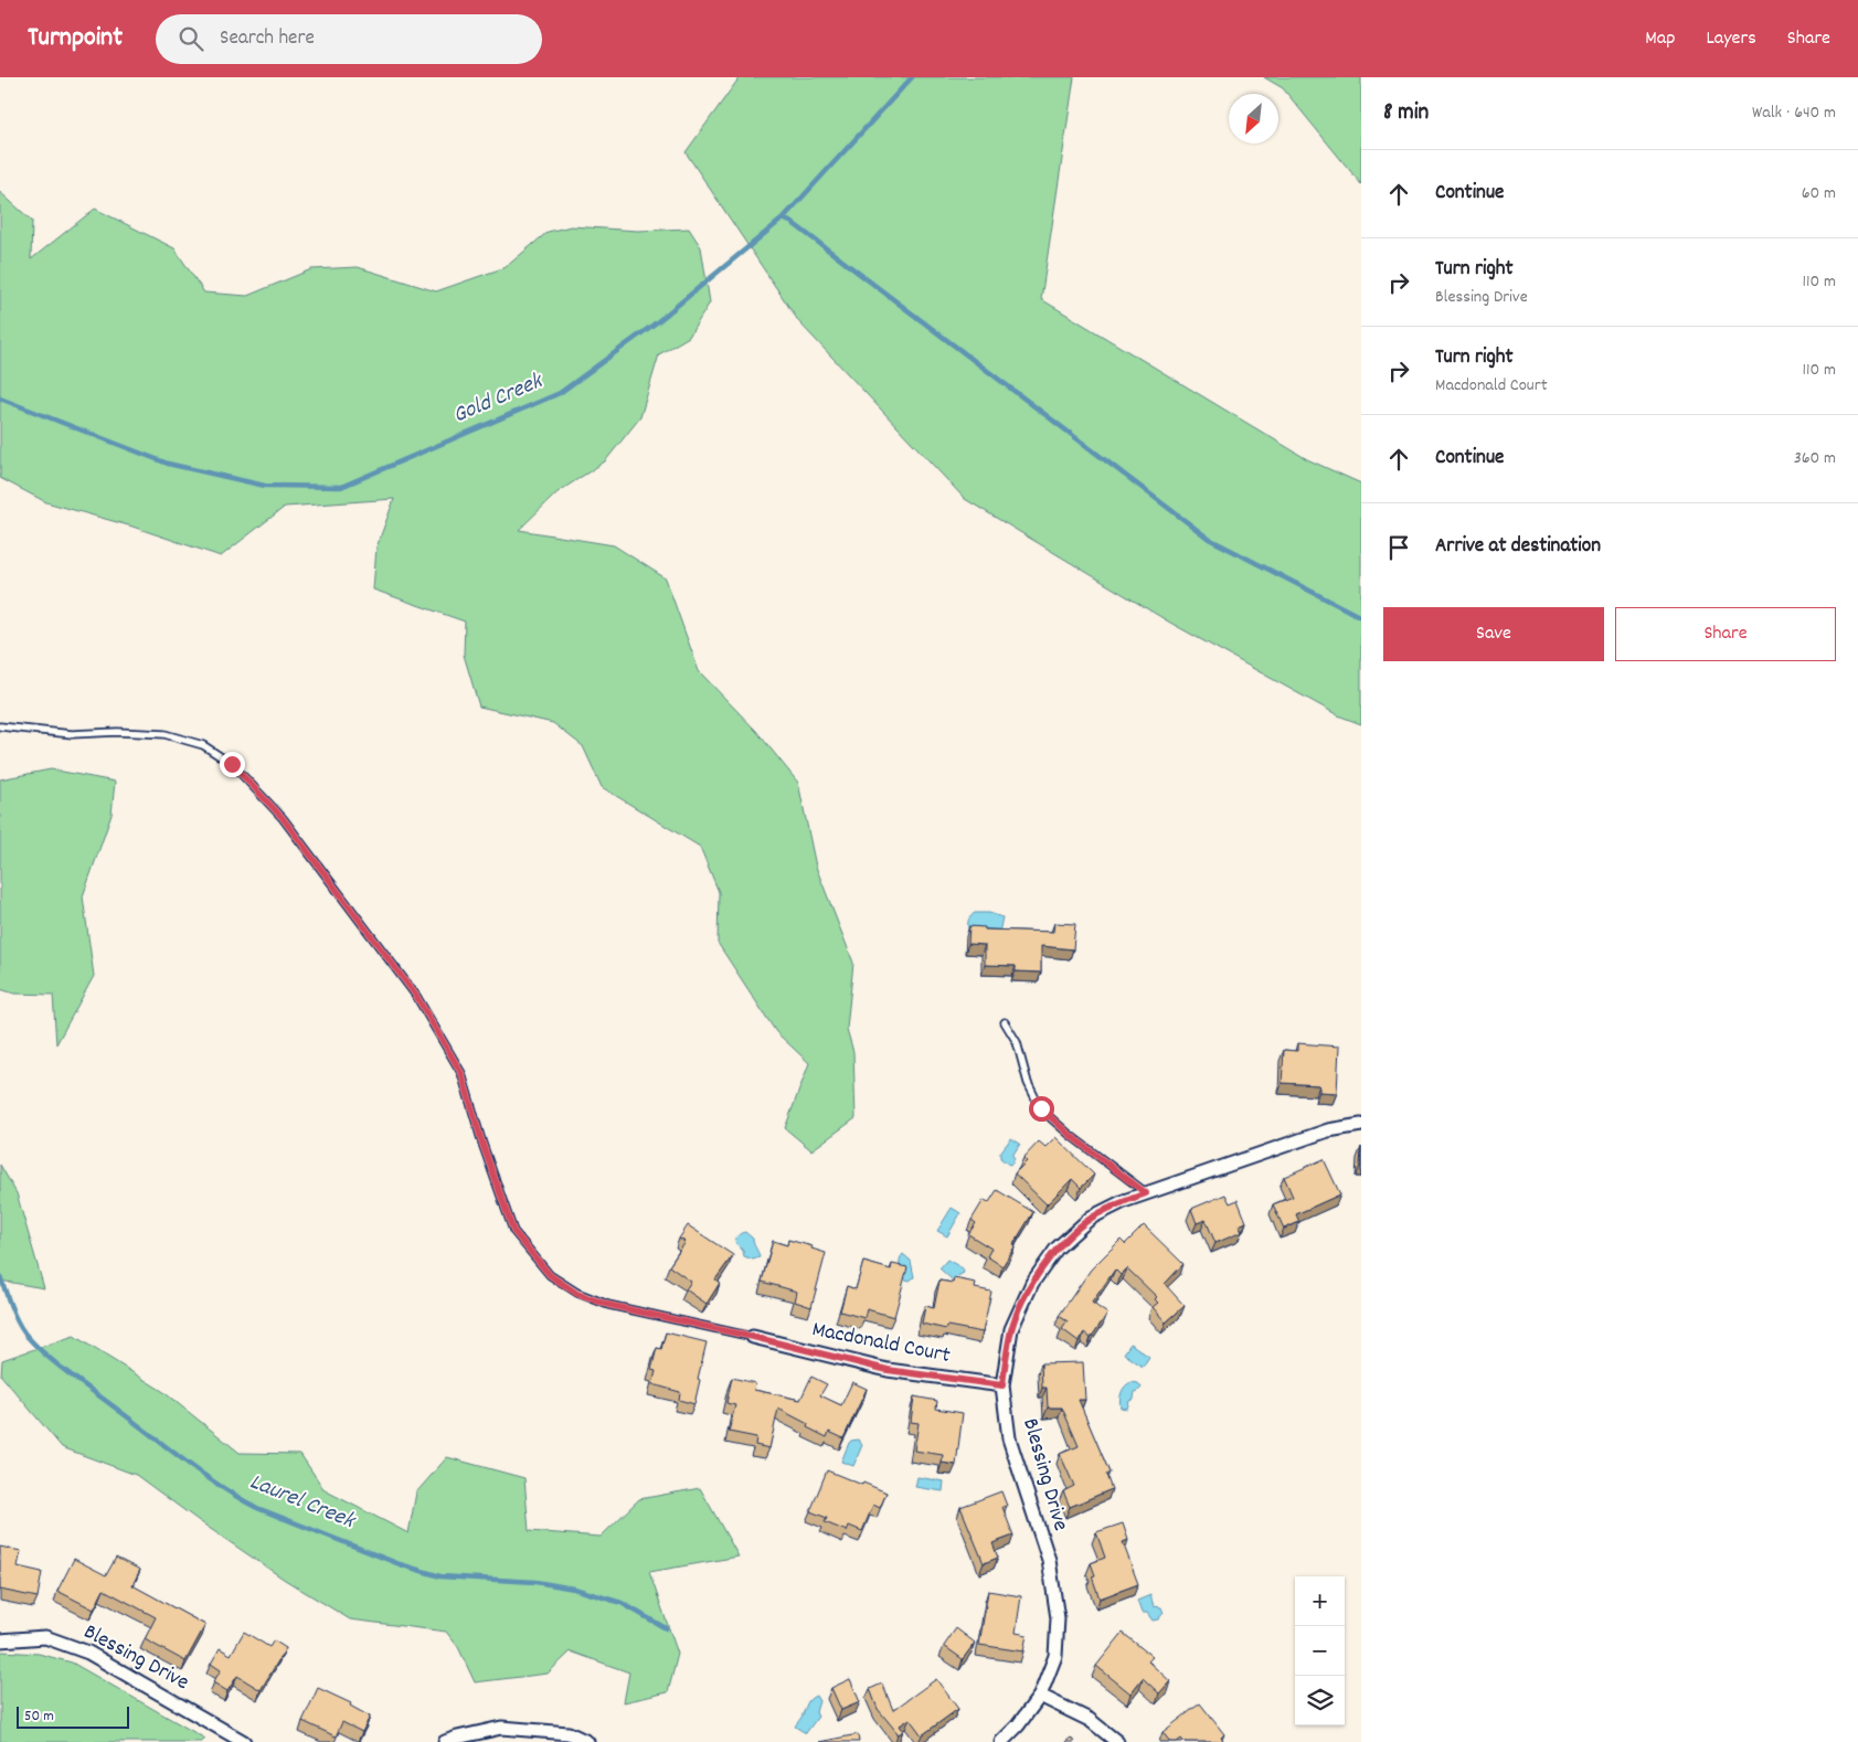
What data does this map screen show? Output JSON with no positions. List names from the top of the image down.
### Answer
{
  "streets": {
    "street": ["Macdonald Court", "Blessing Drive"]
  },
  "crossings": [
    ["Macdonald Court", "Blessing Drive"]
  ],
  "water": ["Gold Creek", "Laurel Creek"],
  "scale_bar": "50 m",
  "north": "bottom left",
  "page": {
    "header": "Turnpoint",
    "search": "Search here",
    "nav": ["Map", "Layers", "Share"],
    "heading": ["8 min", "Walk · 640 m"],
    "list": [
      ["Continue", "60 m"],
      ["Turn right", "Blessing Drive", "110 m"],
      ["Turn right", "Macdonald Court", "110 m"],
      ["Continue", "360 m"],
      "Arrive at destination"
    ],
    "buttons": ["Save", "Share"],
    "map_buttons": ["+", "−"],
    "scale": "50 m"
  }
}
